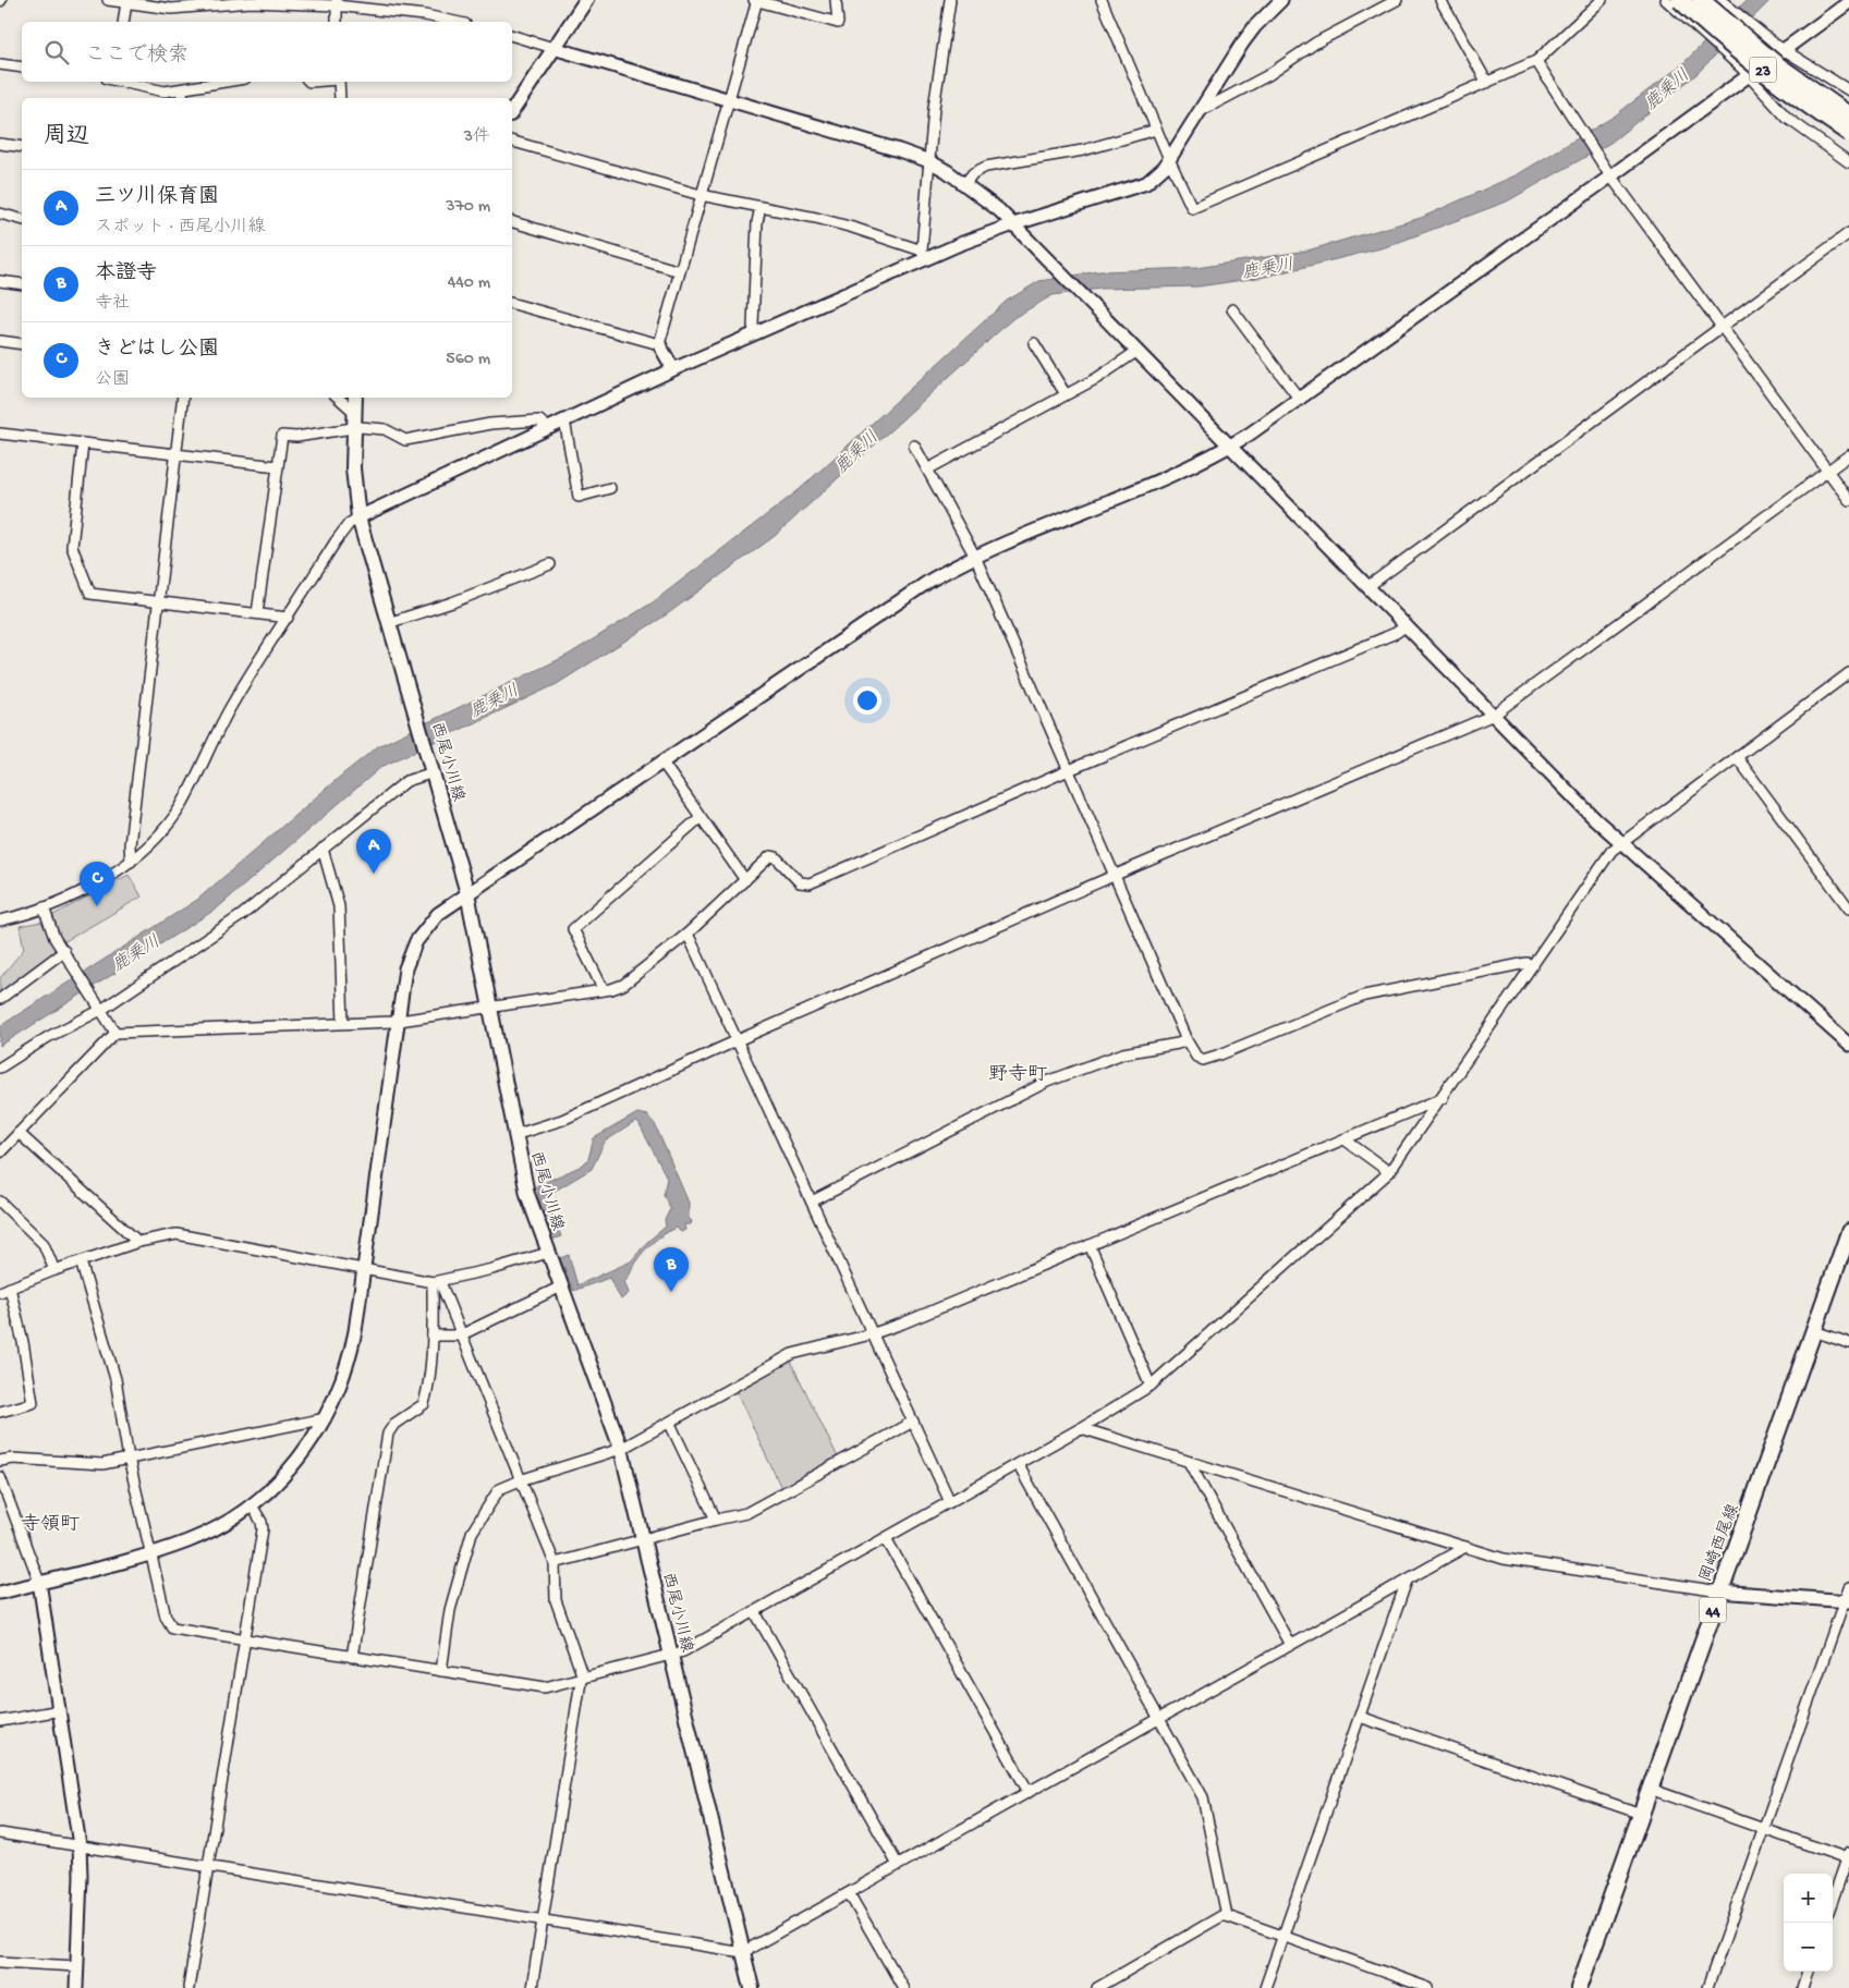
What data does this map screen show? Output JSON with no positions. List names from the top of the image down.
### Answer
{
  "streets": {
    "highway": ["23"],
    "main road": ["西尾小川線", "岡崎西尾線", "44"]
  },
  "districts": ["野寺町", "寺領町"],
  "water": ["鹿乗川"],
  "page": {
    "search": "ここで検索",
    "heading": ["周辺", "3件"],
    "list": [
      {
        "mark": "A",
        "name": "三ツ川保育園",
        "note": "スポット · 西尾小川線",
        "value": "370 m"
      },
      {
        "mark": "B",
        "name": "本證寺",
        "note": "寺社",
        "value": "440 m"
      },
      {
        "mark": "C",
        "name": "きどはし公園",
        "note": "公園",
        "value": "560 m"
      }
    ],
    "pins": ["A", "C", "B"],
    "map_buttons": ["+", "−"]
  }
}
